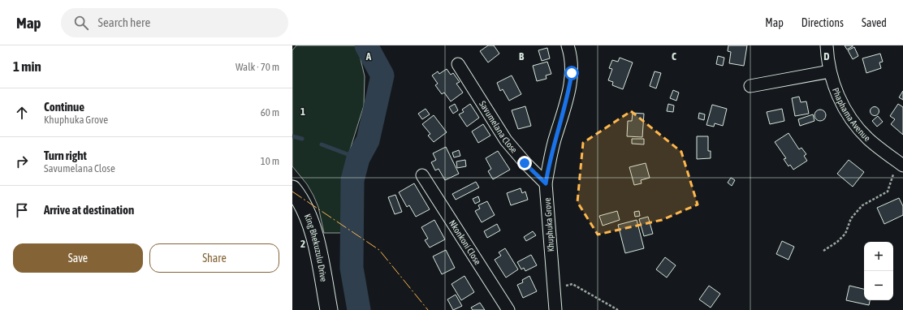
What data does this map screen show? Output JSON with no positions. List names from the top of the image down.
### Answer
{
  "streets": {
    "street": [
      "Phaphama Avenue",
      "Savumelana Close",
      "Khuphuka Grove",
      "Nkonkoni Close",
      "King Bhekuzulu Drive"
    ]
  },
  "crossings": [
    ["Savumelana Close", "Khuphuka Grove"]
  ],
  "page": {
    "header": "Map",
    "search": "Search here",
    "nav": ["Map", "Directions", "Saved"],
    "heading": ["1 min", "Walk · 70 m"],
    "list": [
      ["Continue", "Khuphuka Grove", "60 m"],
      ["Turn right", "Savumelana Close", "10 m"],
      "Arrive at destination"
    ],
    "buttons": ["Save", "Share"],
    "map_buttons": ["+", "−"]
  },
  "grid": {
    "columns": [
      "A",
      "B",
      "C",
      "D"
    ],
    "rows": ["1", "2"]
  }
}
